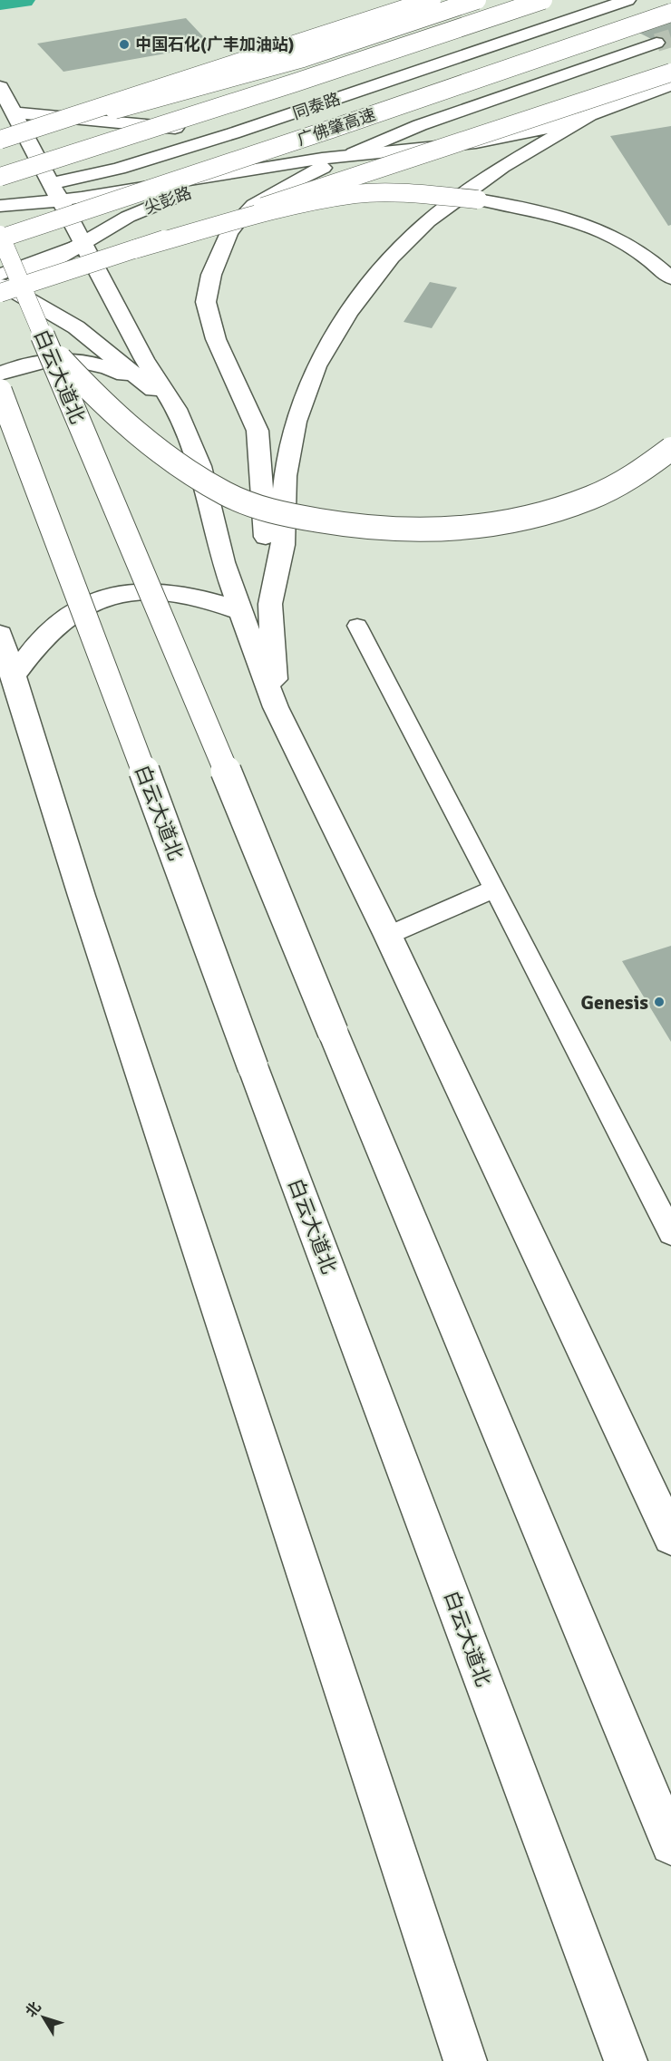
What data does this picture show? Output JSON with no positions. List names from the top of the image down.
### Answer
{
  "streets": {
    "main road": [
      "同泰路",
      "广佛肇高速",
      "尖彭路",
      "白云大道北"
    ]
  },
  "crossings": [
    ["广佛肇高速", "白云大道北"]
  ],
  "places": ["中国石化(广丰加油站)", "Genesis"],
  "north": "top left"
}
